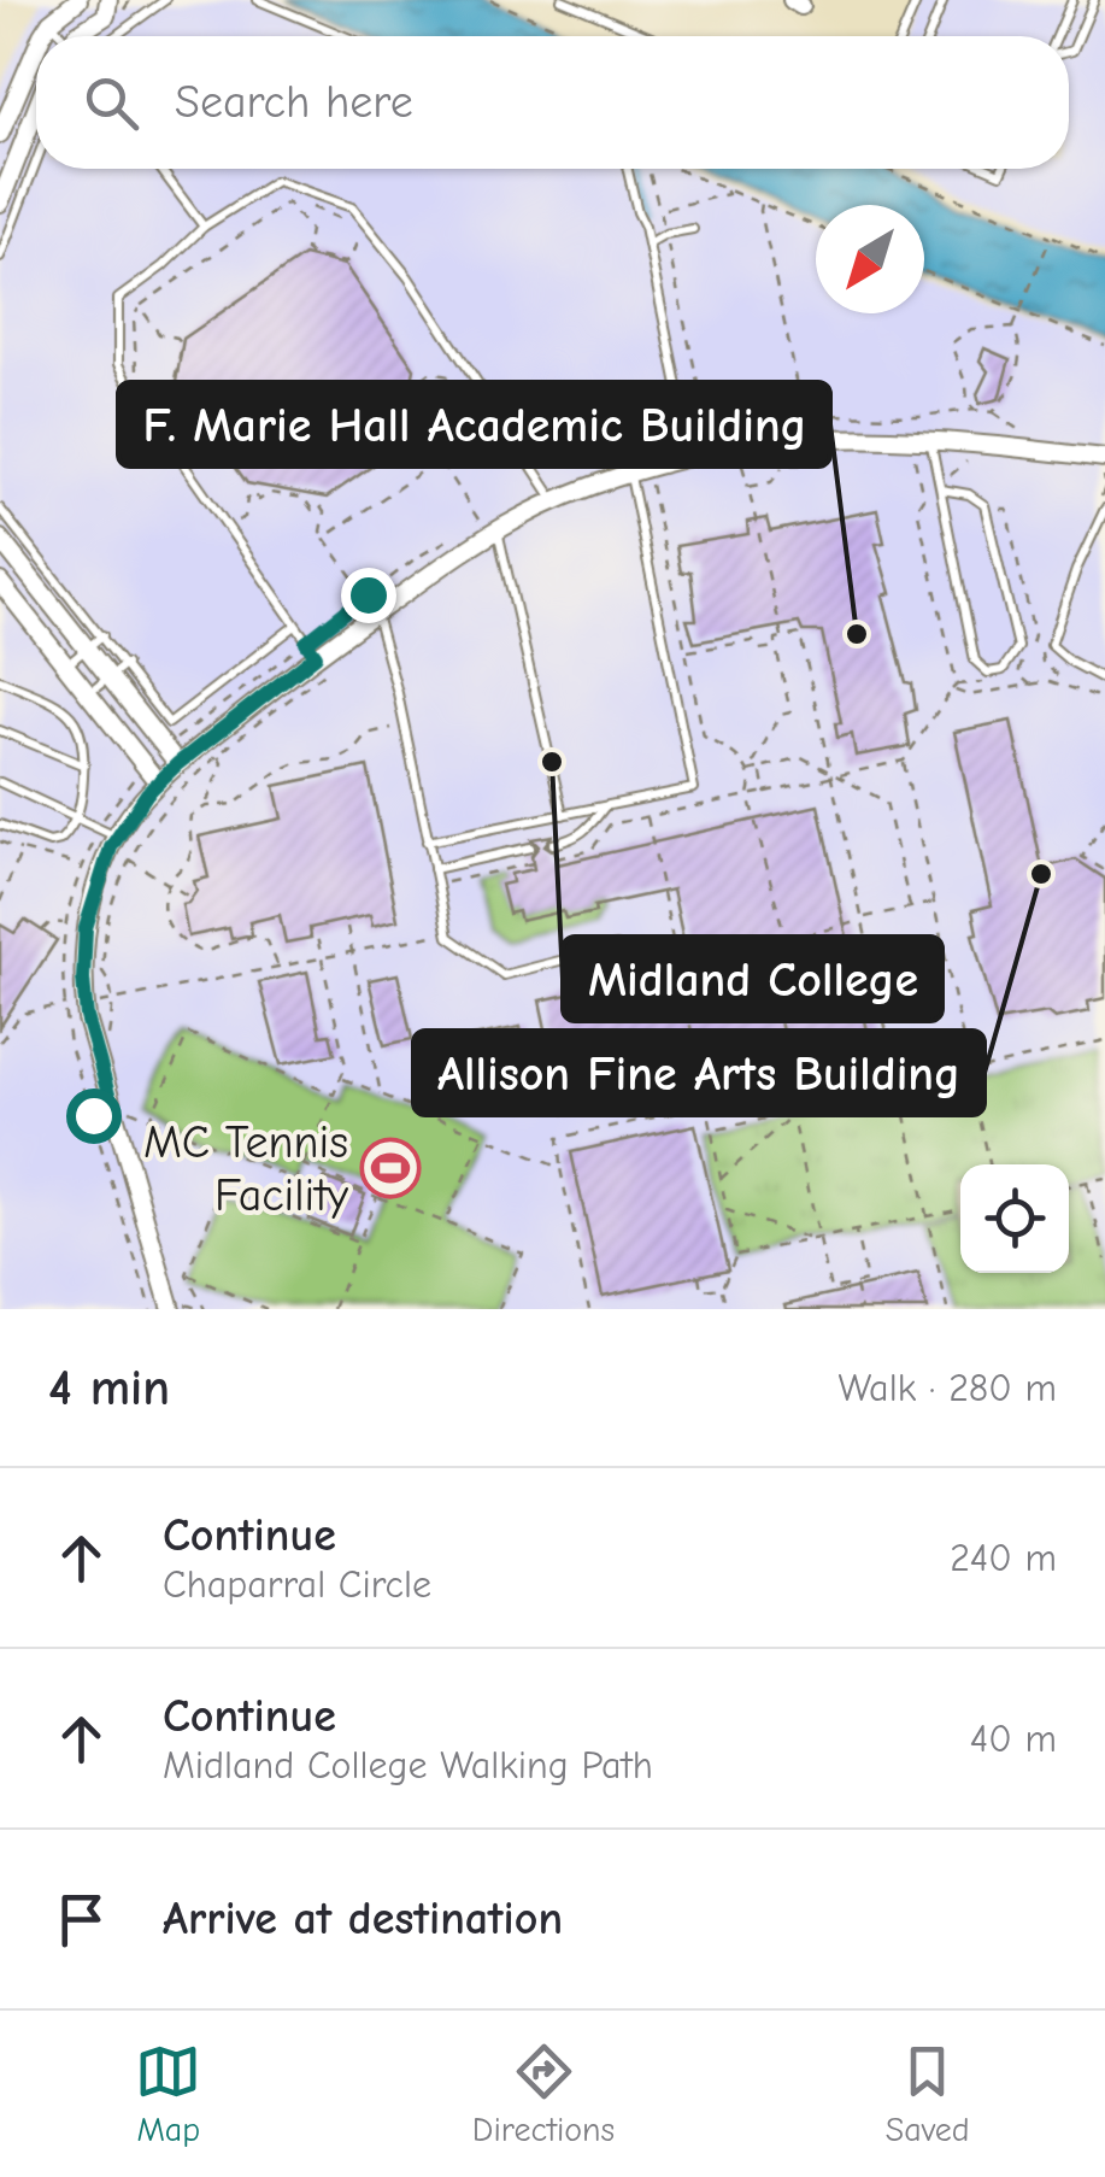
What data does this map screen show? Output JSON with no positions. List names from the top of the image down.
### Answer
{
  "places": {
    "other": ["F. Marie Hall Academic Building", "Midland College", "Allison Fine Arts Building"],
    "sports": ["MC Tennis Facility"]
  },
  "north": "bottom left",
  "page": {
    "search": "Search here",
    "heading": ["4 min", "Walk · 280 m"],
    "list": [
      ["Continue", "Chaparral Circle", "240 m"],
      ["Continue", "Midland College Walking Path", "40 m"],
      "Arrive at destination"
    ],
    "nav": ["Map", "Directions", "Saved"]
  }
}
